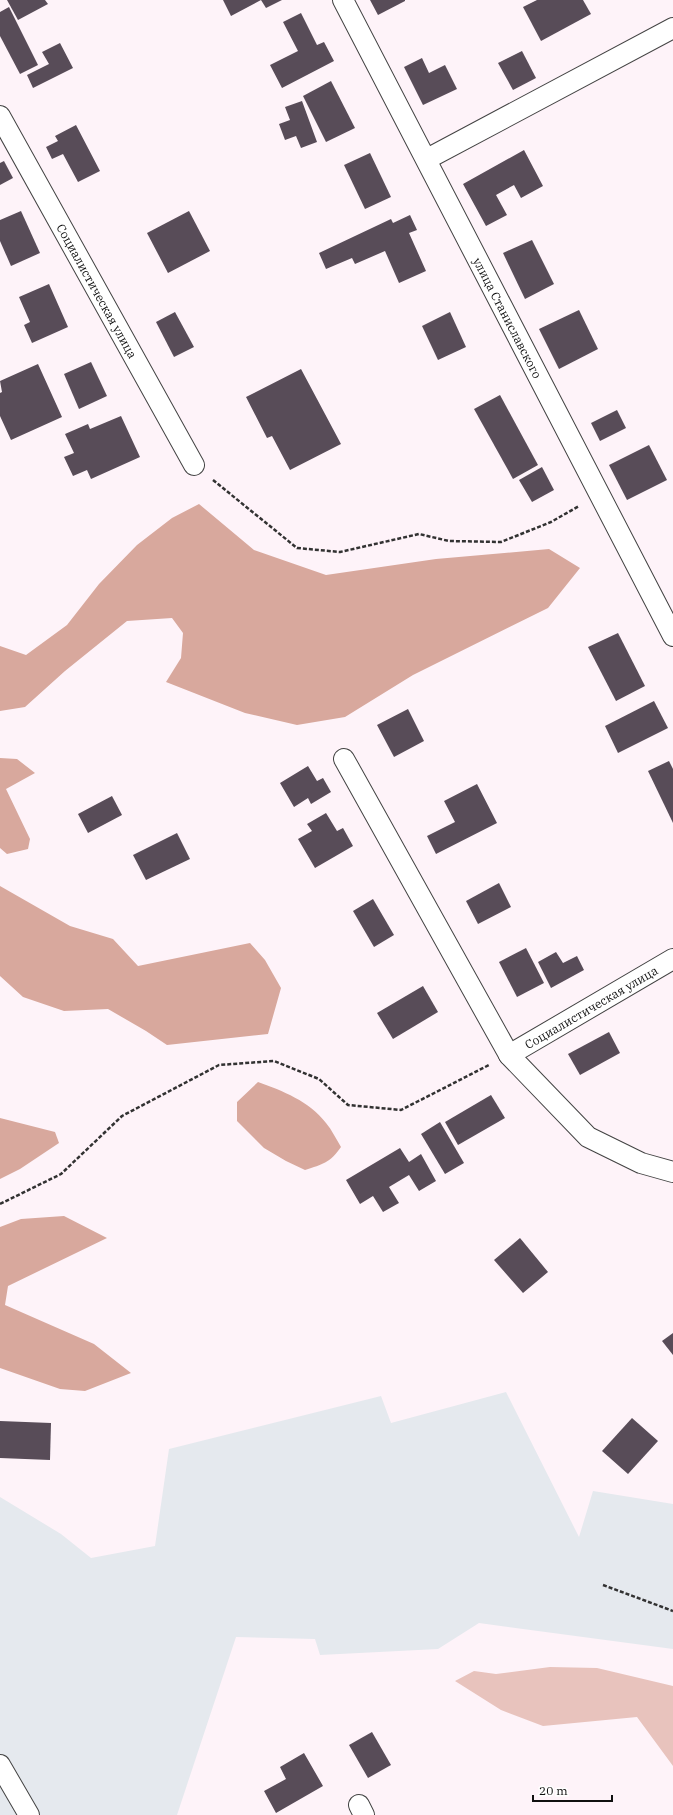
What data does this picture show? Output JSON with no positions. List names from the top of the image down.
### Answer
{
  "streets": {
    "street": ["Социалистическая улица", "улица Станиславского"]
  },
  "scale_bar": "20 m"
}
